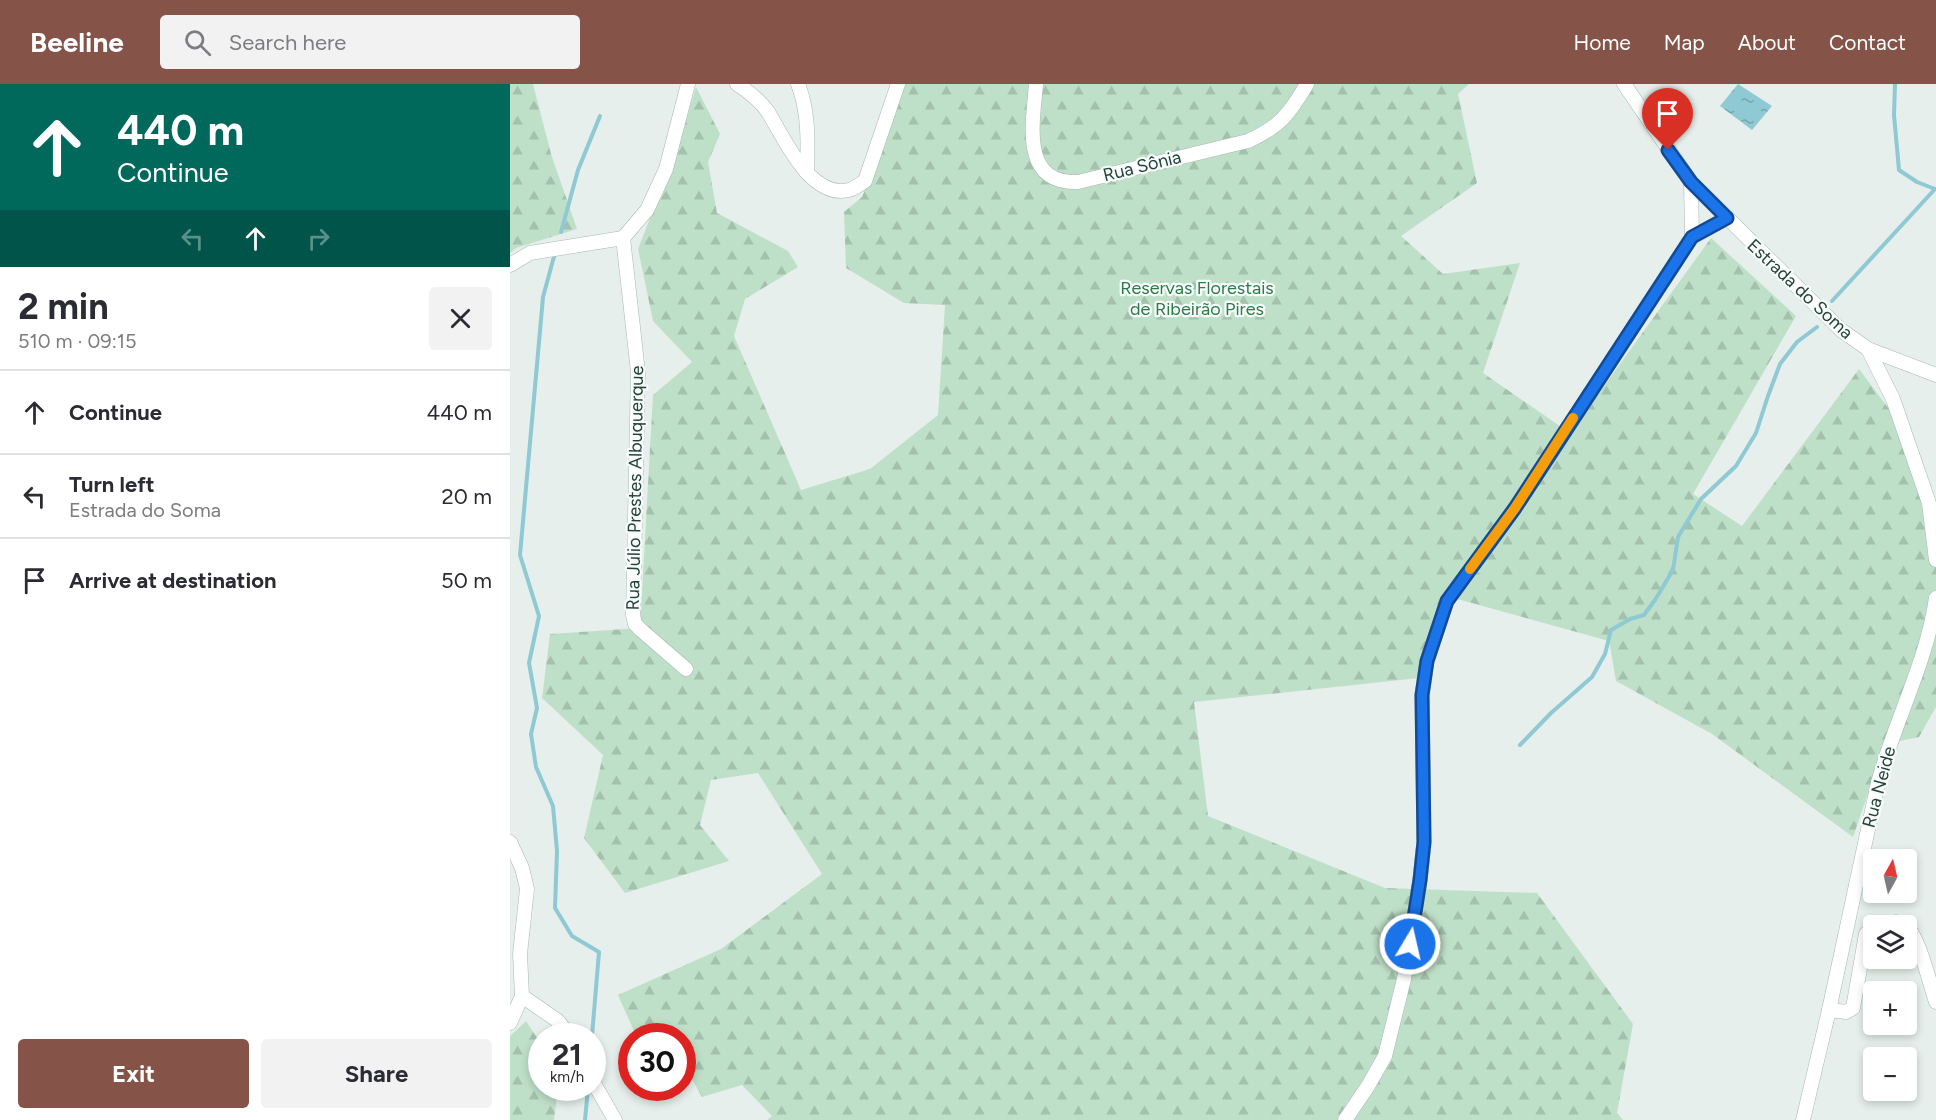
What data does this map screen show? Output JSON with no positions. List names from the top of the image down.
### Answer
{
  "streets": {
    "street": [
      "Rua Sônia",
      "Estrada do Soma",
      "Rua Júlio Prestes Albuquerque",
      "Rua Neide"
    ]
  },
  "parks": ["Reservas Florestais de Ribeirão Pires"],
  "north": "top",
  "page": {
    "header": "Beeline",
    "search": "Search here",
    "nav": [
      "Home",
      "Map",
      "About",
      "Contact"
    ],
    "turn": ["440 m", "Continue"],
    "heading": ["2 min", "510 m · 09:15"],
    "list": [
      {
        "name": "Continue",
        "value": "440 m"
      },
      {
        "name": "Turn left",
        "note": "Estrada do Soma",
        "value": "20 m"
      },
      {
        "name": "Arrive at destination",
        "value": "50 m"
      }
    ],
    "map_buttons": ["+", "−"],
    "speed": "21 km/h",
    "limit": "30",
    "buttons": ["Exit", "Share"]
  }
}
